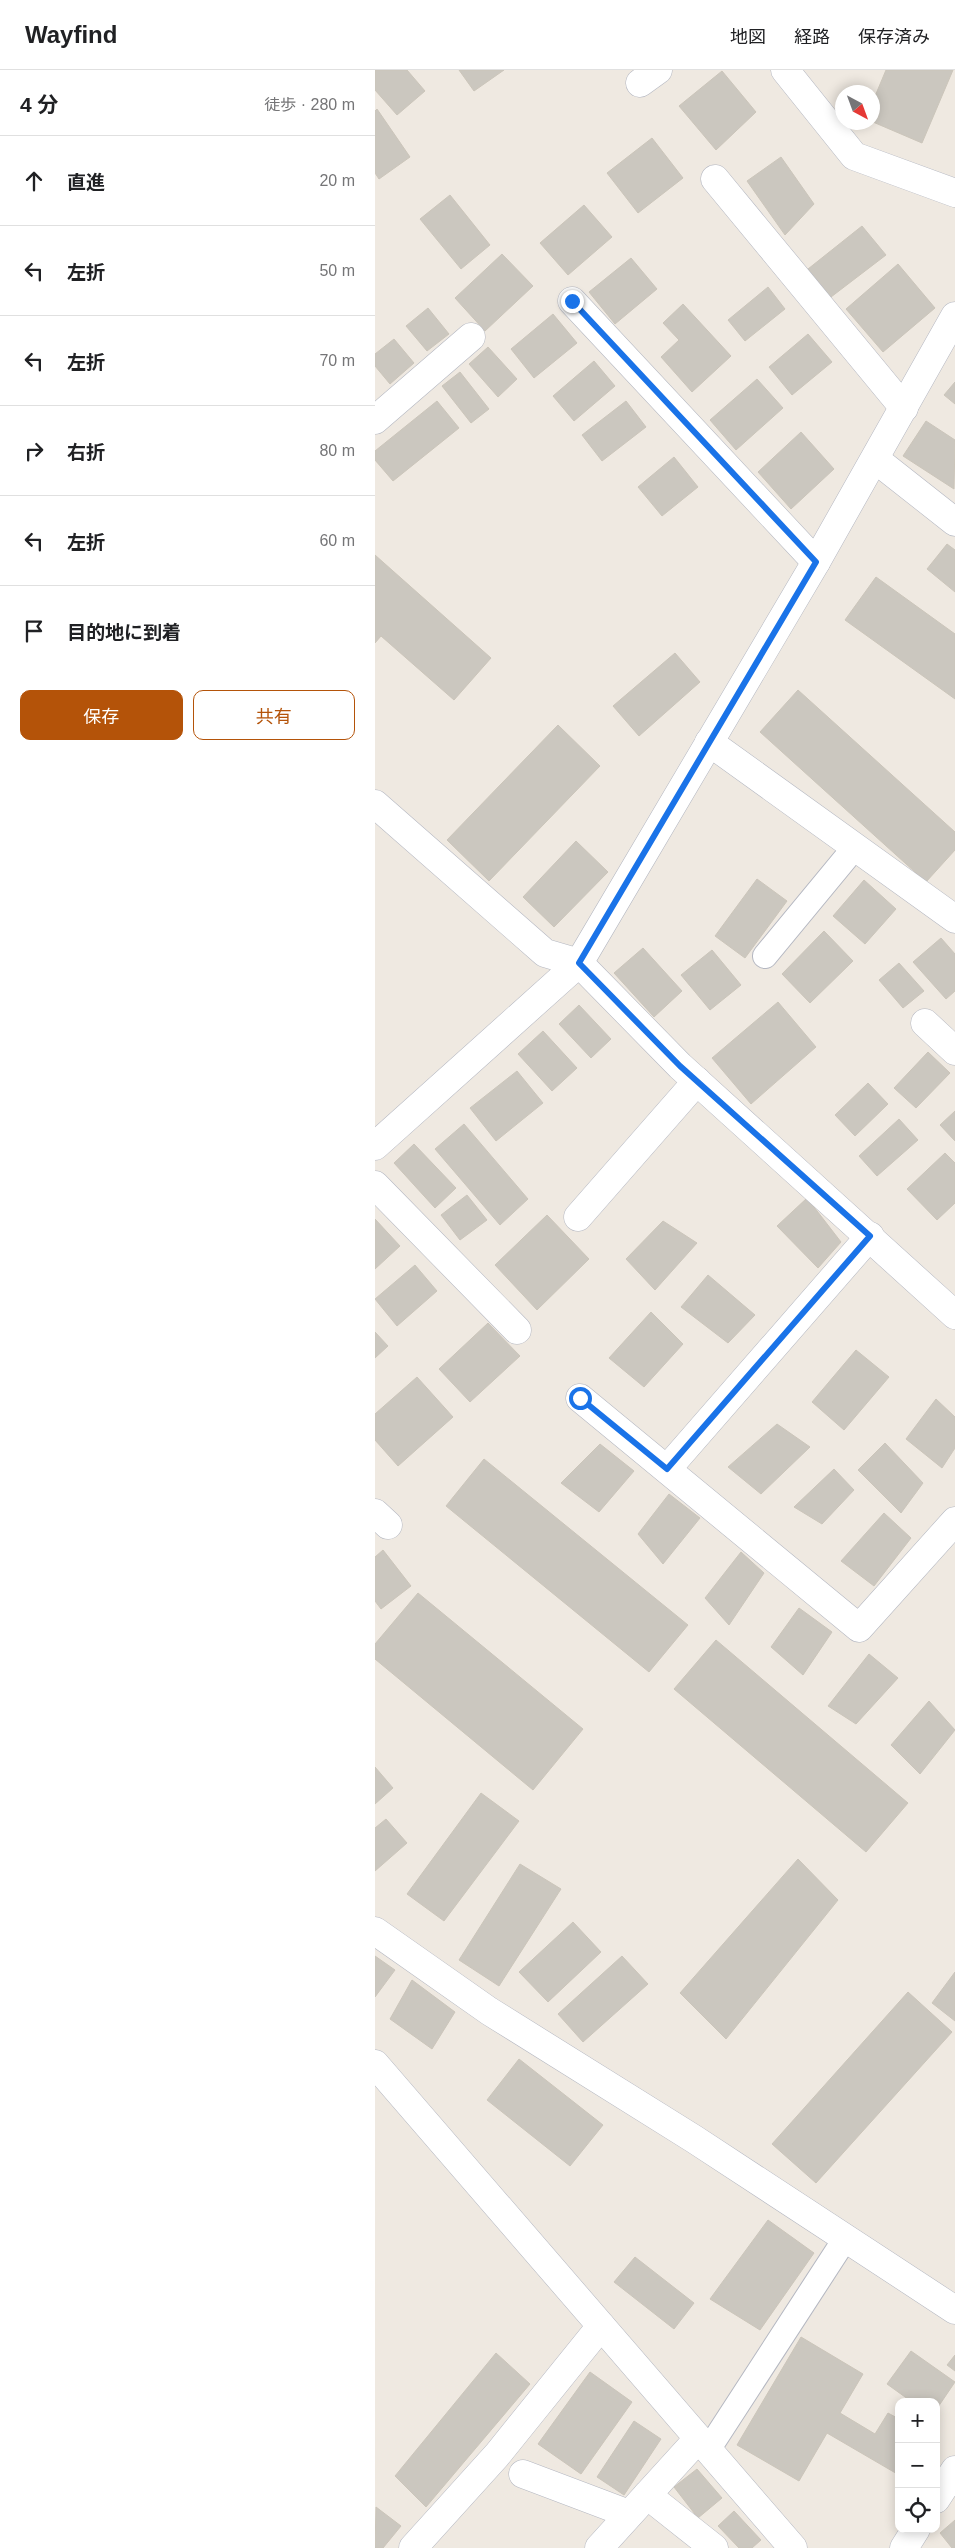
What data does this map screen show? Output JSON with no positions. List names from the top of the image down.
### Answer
{
  "north": "bottom right",
  "page": {
    "header": "Wayfind",
    "nav": ["地図", "経路", "保存済み"],
    "heading": ["4 分", "徒歩 · 280 m"],
    "list": [
      ["直進", "20 m"],
      ["左折", "50 m"],
      ["左折", "70 m"],
      ["右折", "80 m"],
      ["左折", "60 m"],
      "目的地に到着"
    ],
    "buttons": ["保存", "共有"],
    "map_buttons": ["+", "−"]
  }
}
